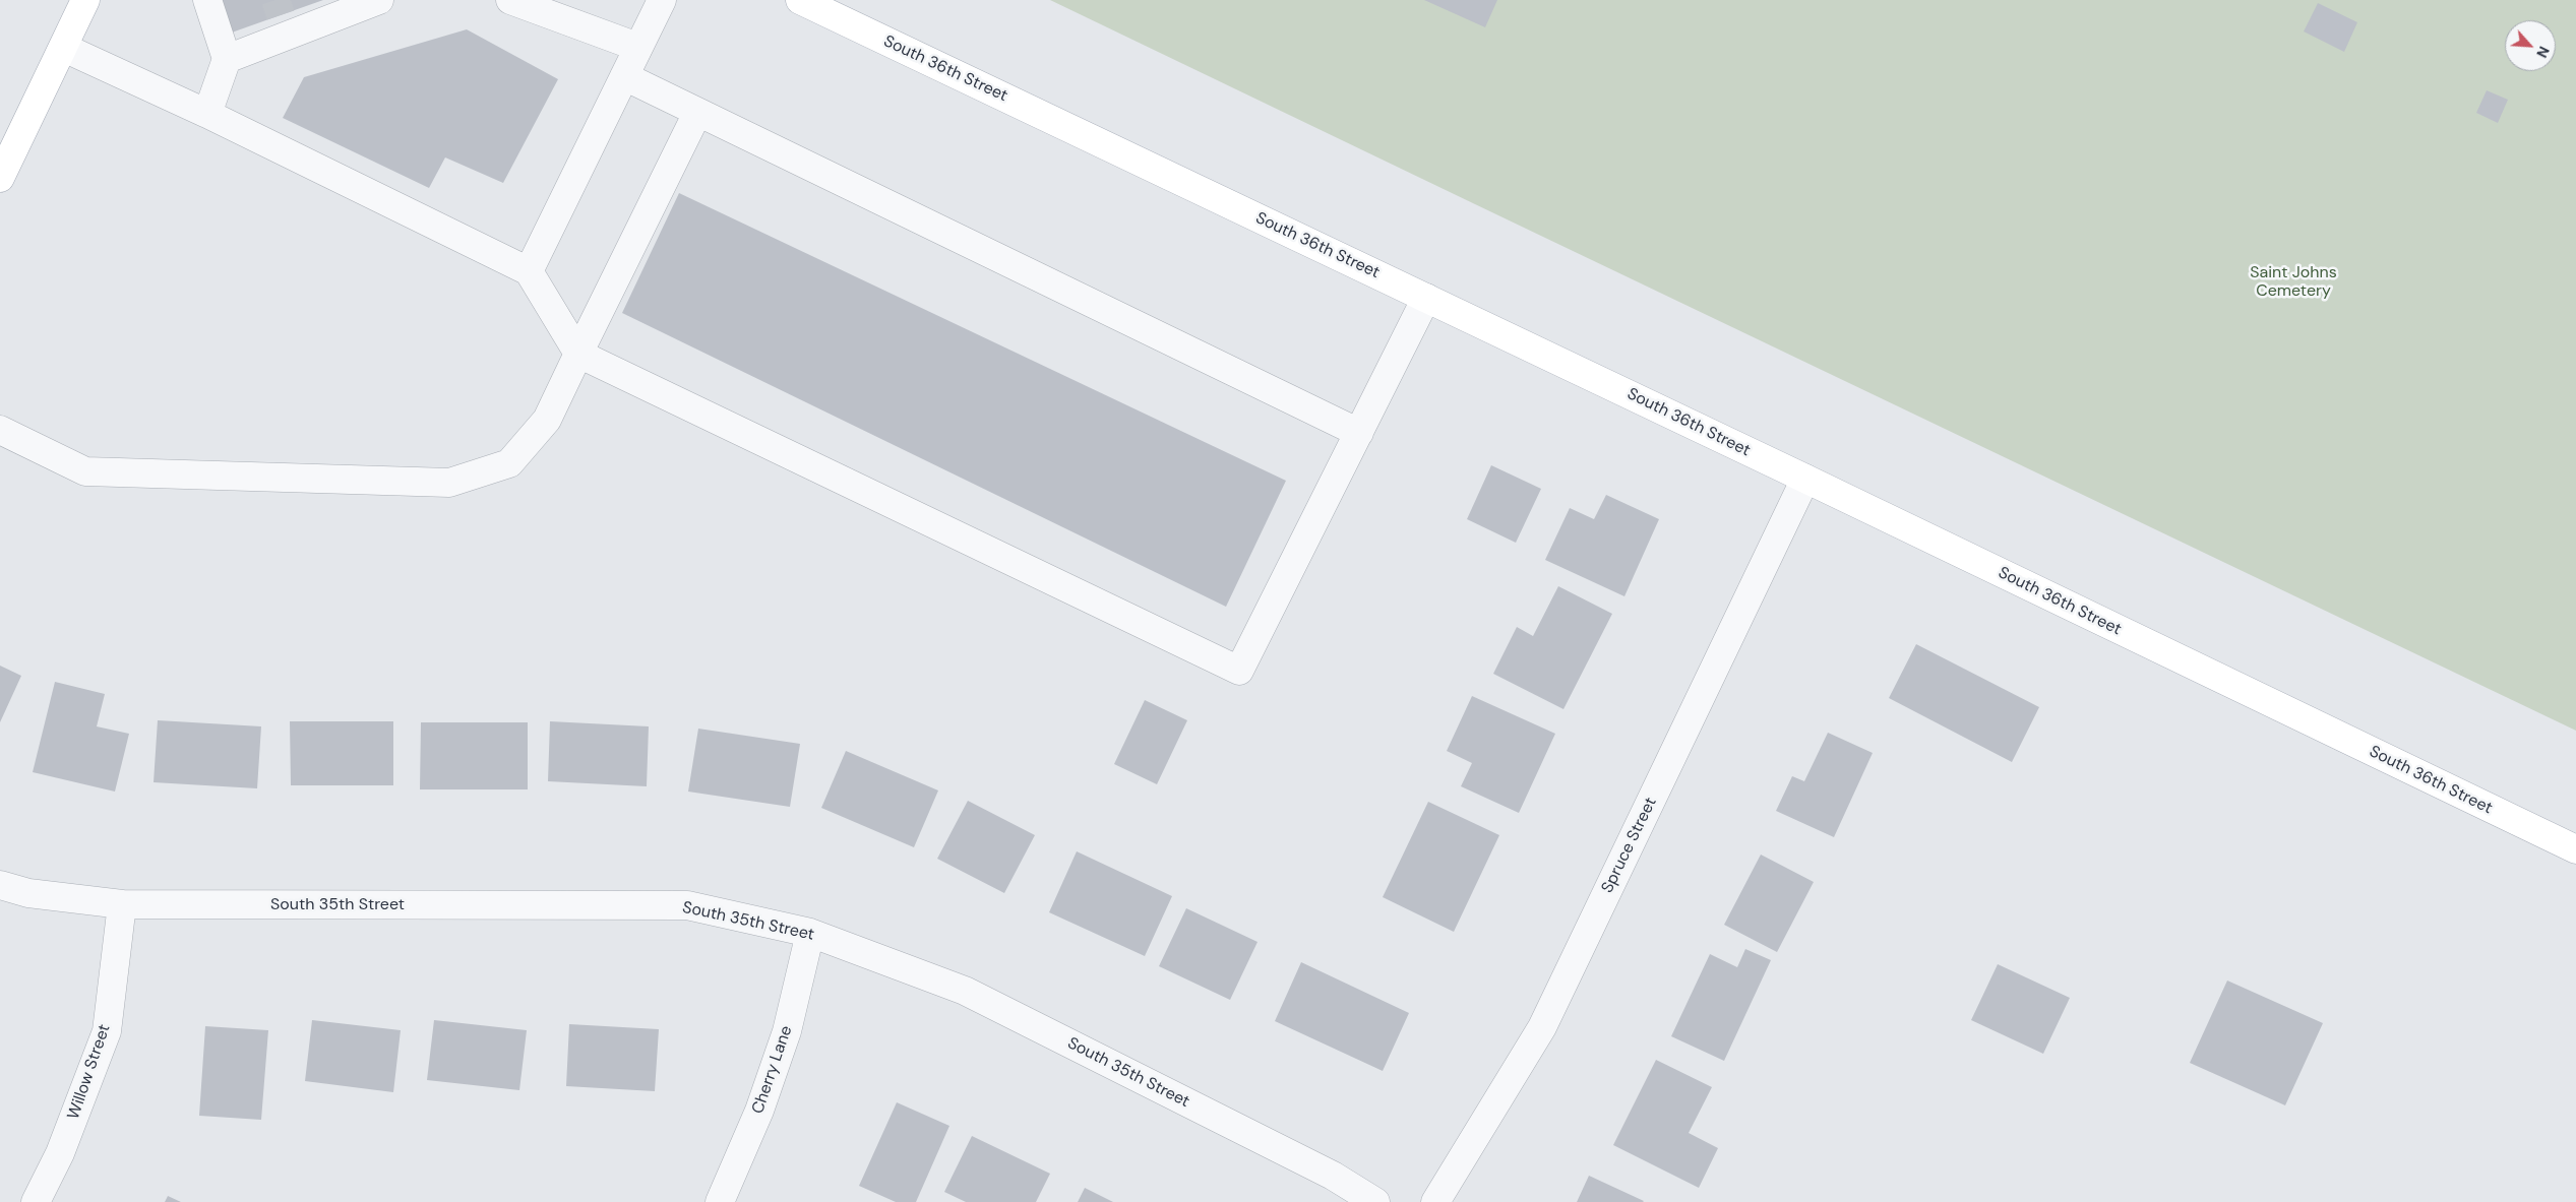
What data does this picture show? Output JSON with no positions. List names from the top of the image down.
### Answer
{
  "streets": {
    "main road": ["South 36th Street"],
    "street": [
      "Spruce Street",
      "South 35th Street",
      "Cherry Lane",
      "Willow Street"
    ]
  },
  "crossings": [
    ["South 36th Street", "Spruce Street"],
    ["South 35th Street", "Cherry Lane"],
    ["South 35th Street", "Willow Street"]
  ],
  "parks": ["Saint Johns Cemetery"],
  "north": "bottom right"
}
